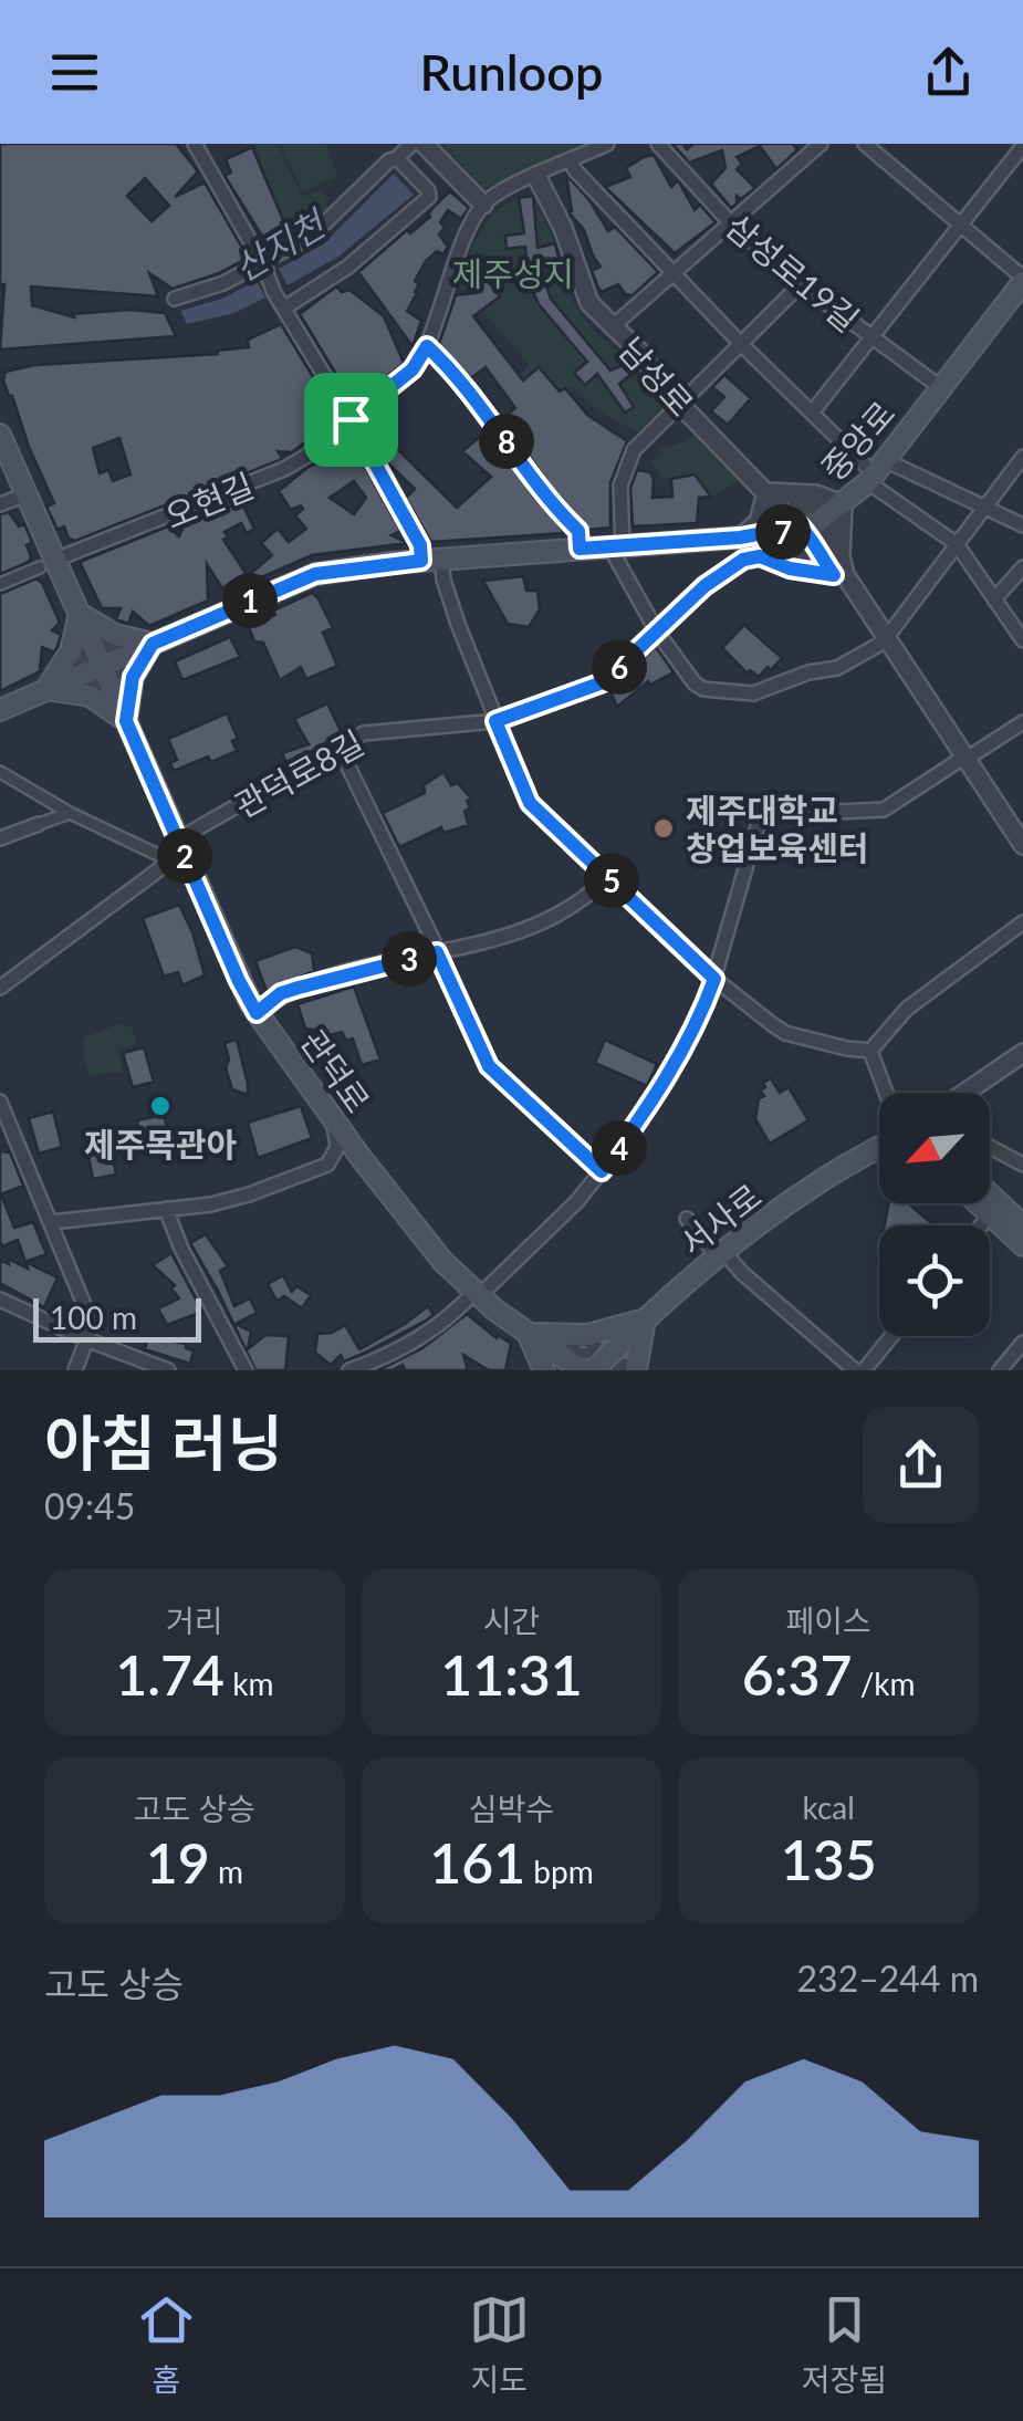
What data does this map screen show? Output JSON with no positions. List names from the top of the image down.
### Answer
{
  "streets": {
    "main road": ["중앙로", "관덕로", "서사로"],
    "street": [
      "삼성로19길",
      "남성로",
      "오현길",
      "관덕로8길"
    ]
  },
  "crossings": [
    ["삼성로19길", "중앙로"],
    ["남성로", "중앙로"],
    ["남성로", "관덕로8길"],
    ["중앙로", "관덕로"],
    ["오현길", "관덕로"],
    ["관덕로8길", "관덕로"],
    ["관덕로", "서사로"]
  ],
  "water": ["산지천"],
  "parks": ["제주성지"],
  "places": ["제주대학교 창업보육센터", "제주목관아"],
  "scale_bar": "100 m",
  "north": "bottom left",
  "page": {
    "header": "Runloop",
    "pins": [
      "8",
      "7",
      "1",
      "6",
      "2",
      "5",
      "3",
      "4"
    ],
    "scale": "100 m",
    "heading": ["아침 러닝", "09:45"],
    "stats": [
      ["거리", "1.74 km"],
      ["시간", "11:31"],
      ["페이스", "6:37 /km"],
      ["고도 상승", "19 m"],
      ["심박수", "161 bpm"],
      ["kcal", "135"]
    ],
    "chart": ["고도 상승", "232–244 m"],
    "tabs": ["홈", "지도", "저장됨"]
  }
}
